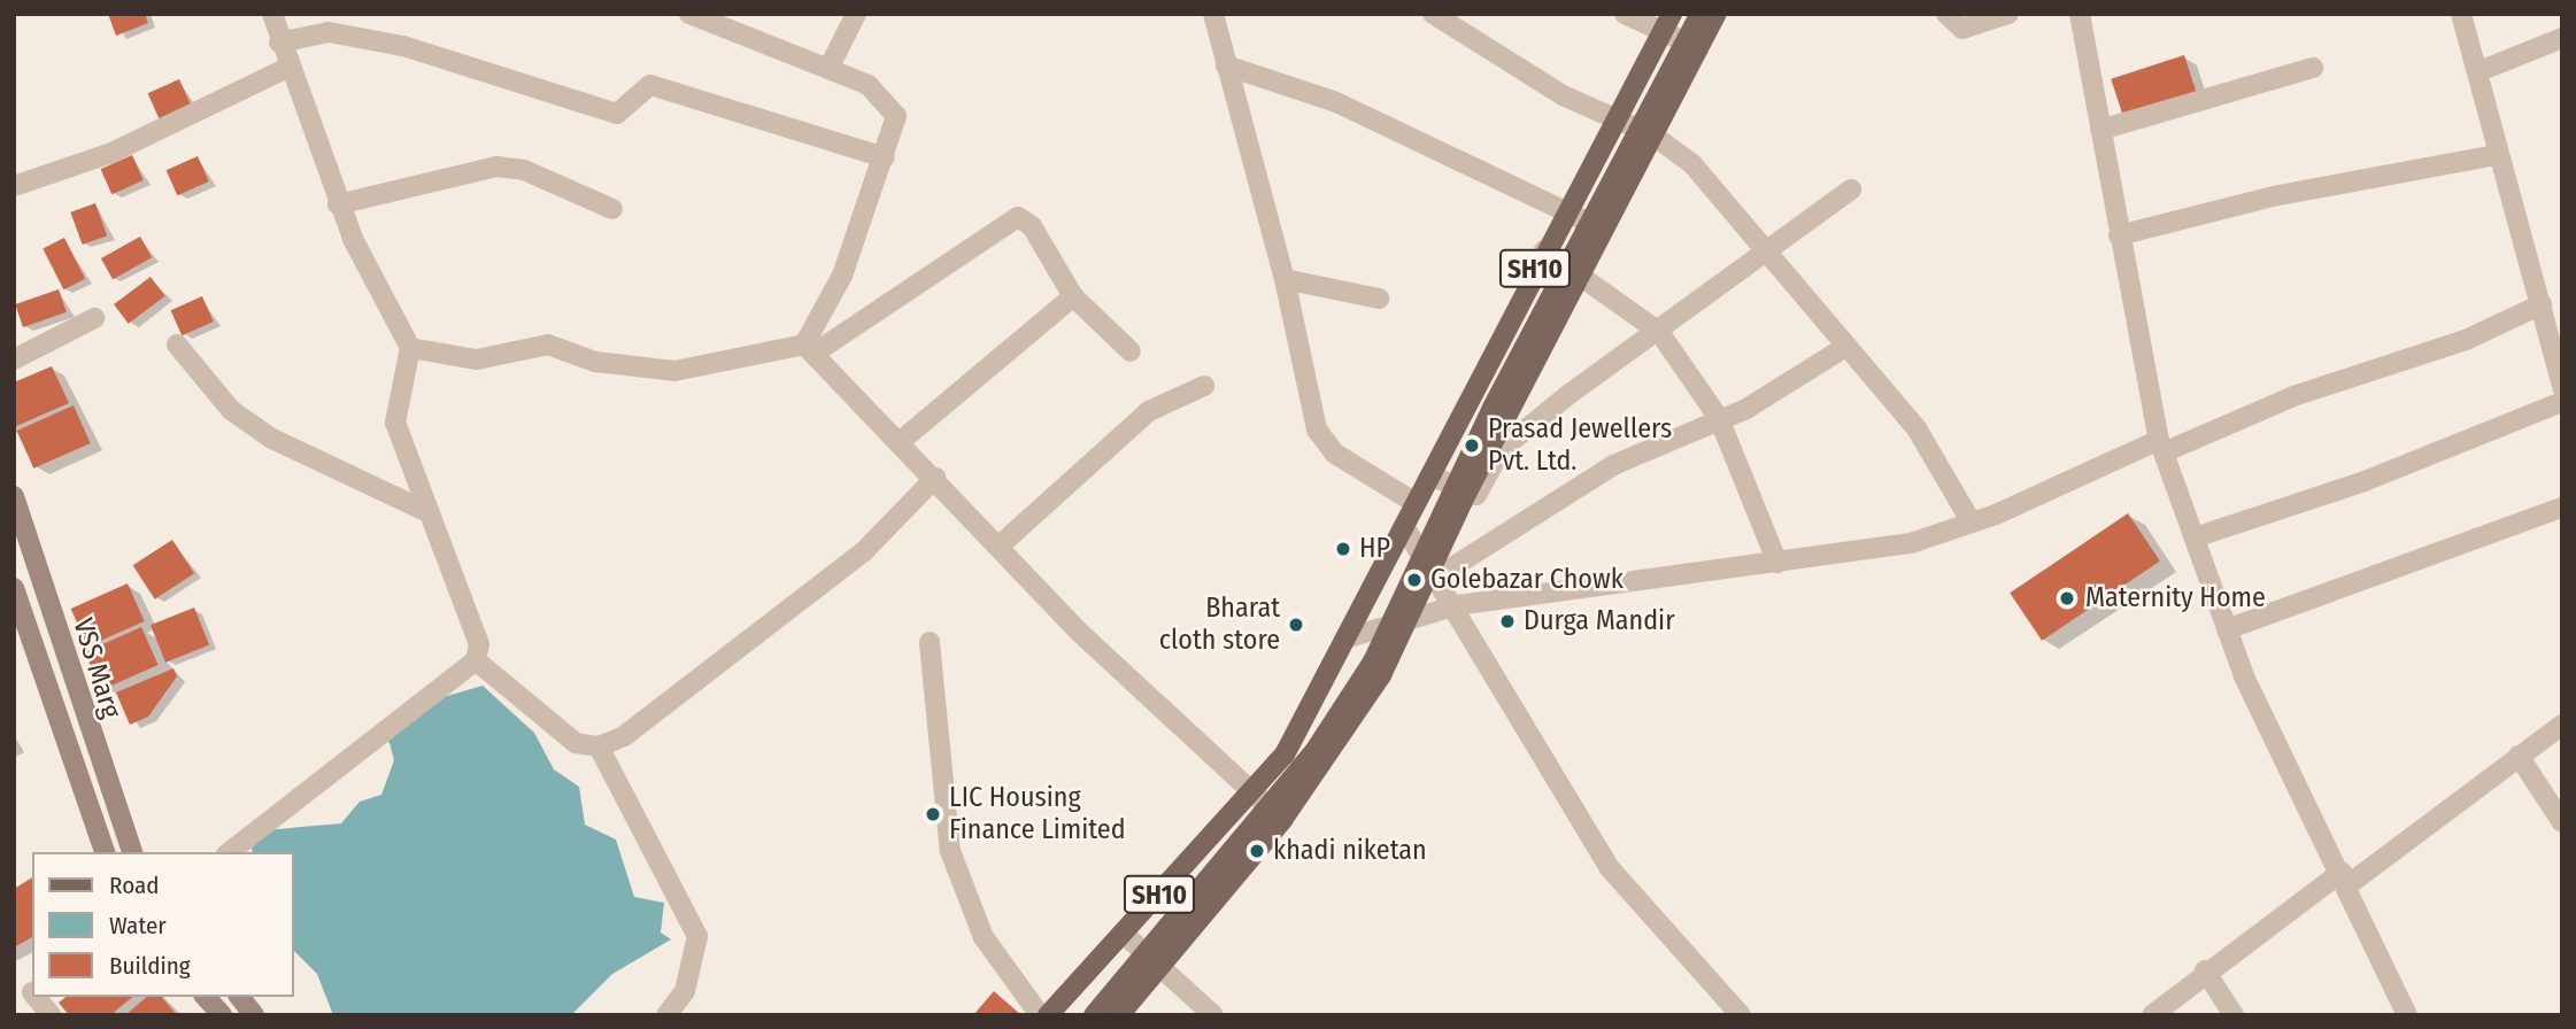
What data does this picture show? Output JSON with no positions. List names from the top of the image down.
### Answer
{
  "streets": {
    "main road": ["SH10", "VSS Marg"]
  },
  "places": [
    "Prasad Jewellers Pvt. Ltd.",
    "HP",
    "Golebazar Chowk",
    "Maternity Home",
    "Durga Mandir",
    "Bharat cloth store",
    "LIC Housing Finance Limited",
    "khadi niketan"
  ],
  "legend": ["Road", "Water", "Building"]
}
